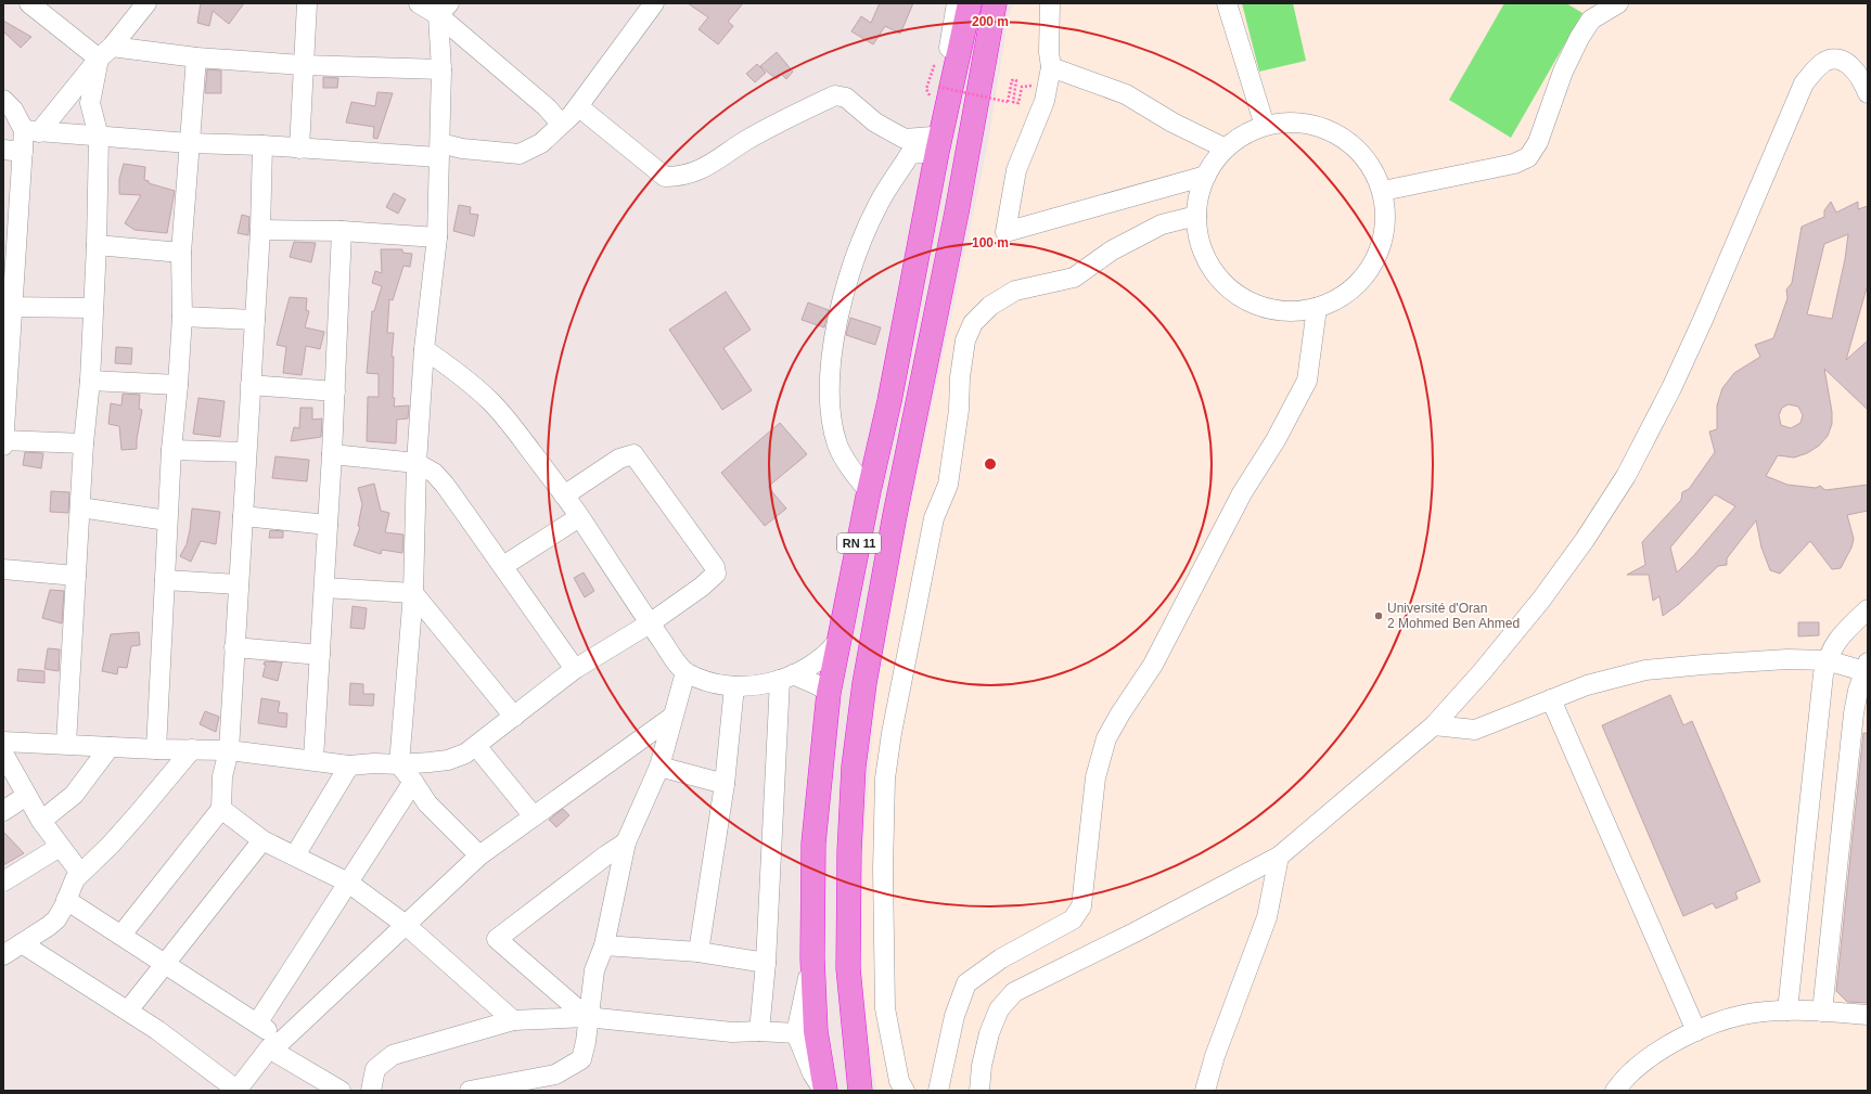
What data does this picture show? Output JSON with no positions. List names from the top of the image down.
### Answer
{
  "streets": {
    "highway": ["RN 11"]
  },
  "places": ["Université d'Oran 2 Mohmed Ben Ahmed"],
  "rings": ["200 m", "100 m"]
}
